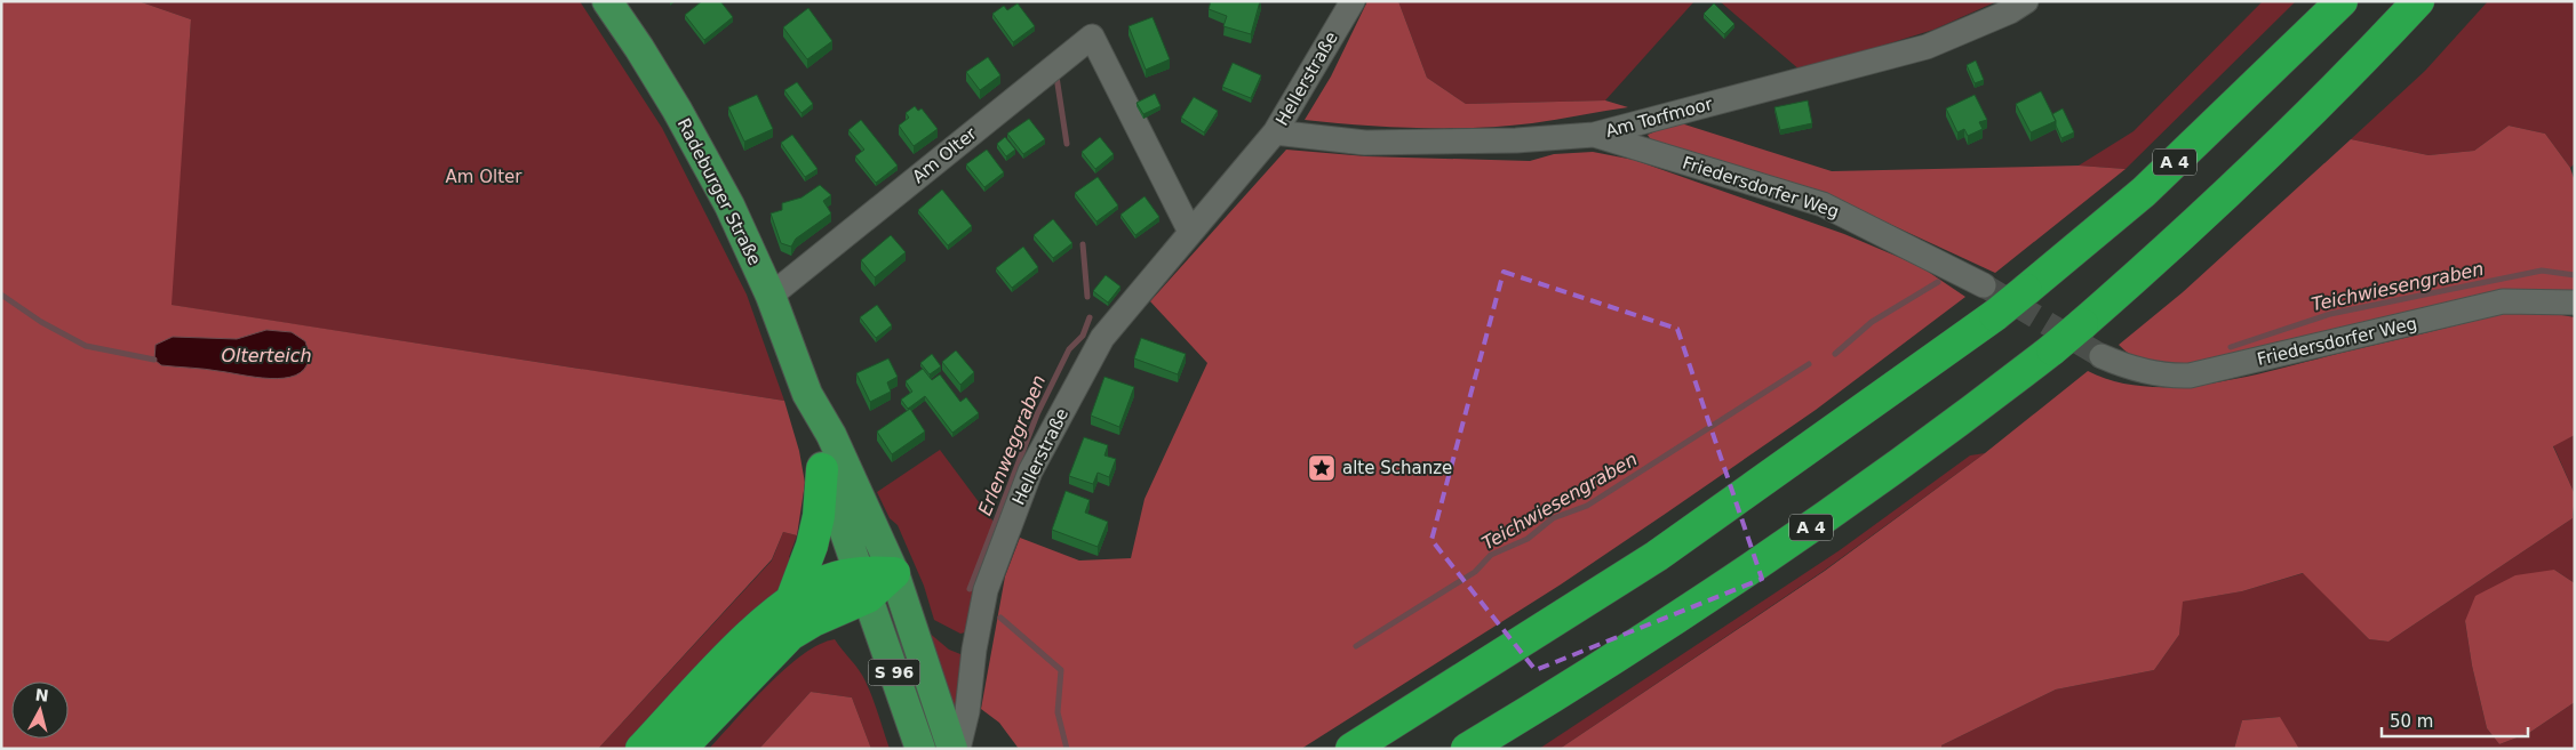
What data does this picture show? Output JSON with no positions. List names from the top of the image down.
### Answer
{
  "streets": {
    "highway": ["A 4"],
    "main road": ["Radeburger Straße", "S 96"],
    "street": [
      "Hellerstraße",
      "Am Torfmoor",
      "Am Olter",
      "Friedersdorfer Weg"
    ]
  },
  "crossings": [
    ["Hellerstraße", "Am Torfmoor"],
    ["Hellerstraße", "Am Olter"],
    ["Am Torfmoor", "Friedersdorfer Weg"],
    ["Am Olter", "Radeburger Straße"]
  ],
  "water": ["Teichwiesengraben", "Olterteich", "Erlenweggraben"],
  "parks": ["Am Olter"],
  "places": {
    "place": ["alte Schanze"]
  },
  "scale_bar": "50 m",
  "north": "top"
}
